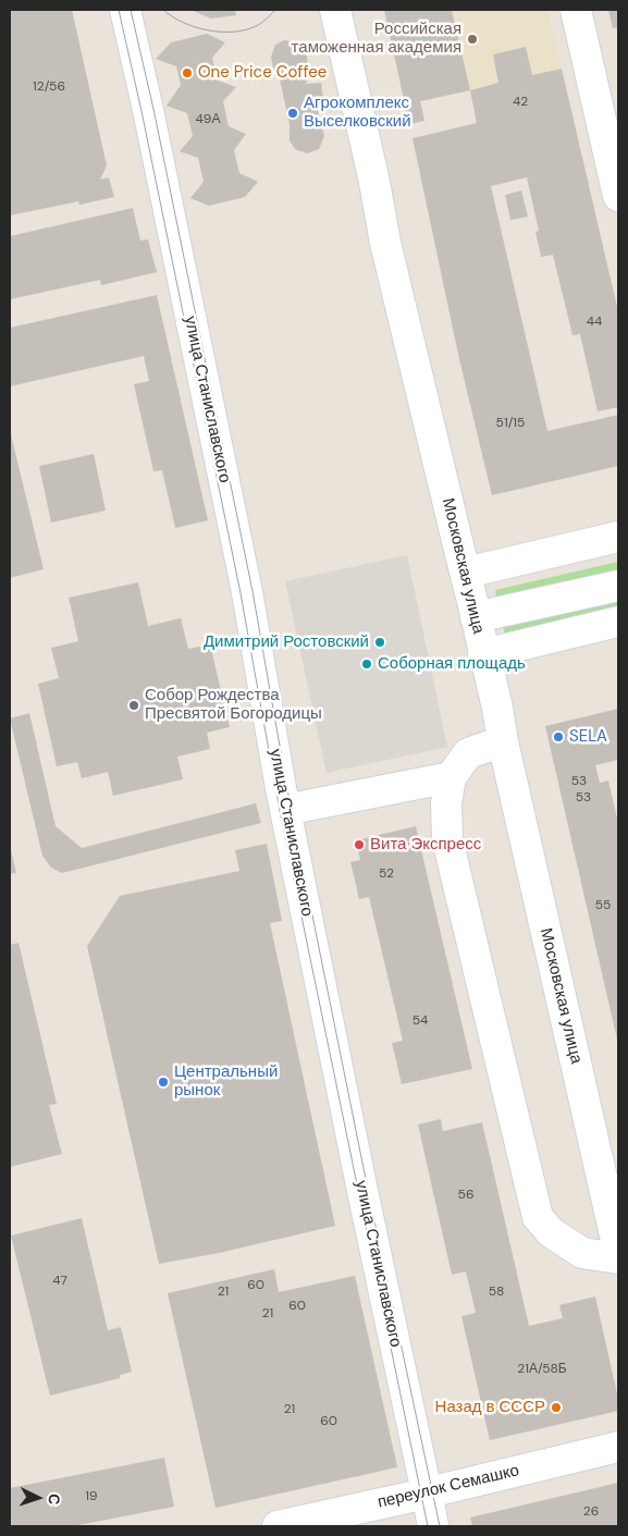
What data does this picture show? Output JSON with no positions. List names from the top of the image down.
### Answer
{
  "streets": {
    "street": ["улица Станиславского", "Московская улица", "переулок Семашко"]
  },
  "crossings": [
    ["улица Станиславского", "переулок Семашко"]
  ],
  "places": [
    "Российская таможенная академия",
    "One Price Coffee",
    "Агрокомплекс Выселковский",
    "Димитрий Ростовский",
    "Соборная площадь",
    "Собор Рождества Пресвятой Богородицы",
    "SELA",
    "Вита Экспресс",
    "Центральный рынок",
    "Назад в СССР"
  ],
  "house_numbers": [
    "12/56",
    "42",
    "49А",
    "44",
    "51/15",
    "53",
    "53",
    "52",
    "55",
    "54",
    "56",
    "47",
    "60",
    "21",
    "58",
    "60",
    "21",
    "21А/58Б",
    "21",
    "60",
    "19",
    "26"
  ],
  "north": "right"
}
